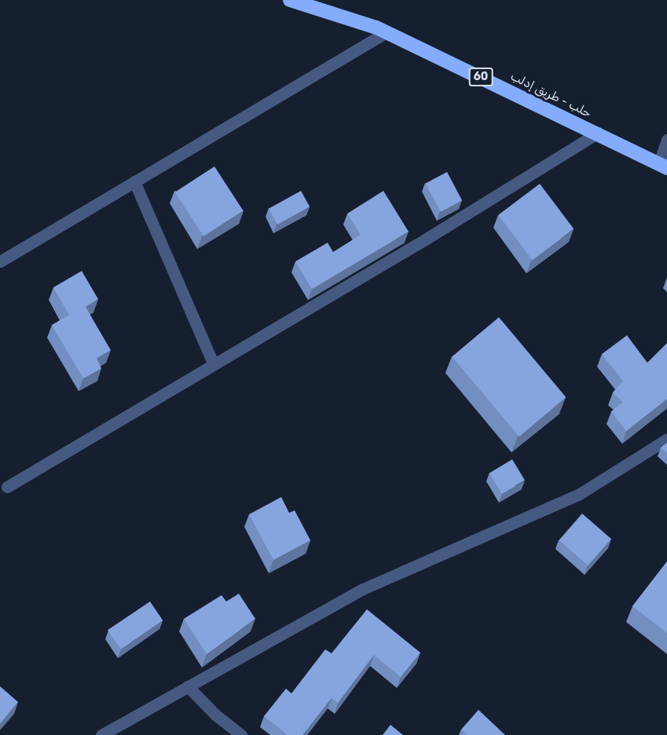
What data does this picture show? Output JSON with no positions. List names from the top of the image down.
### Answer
{
  "streets": {
    "highway": ["60", "حلب - طريق إدلب"]
  }
}
